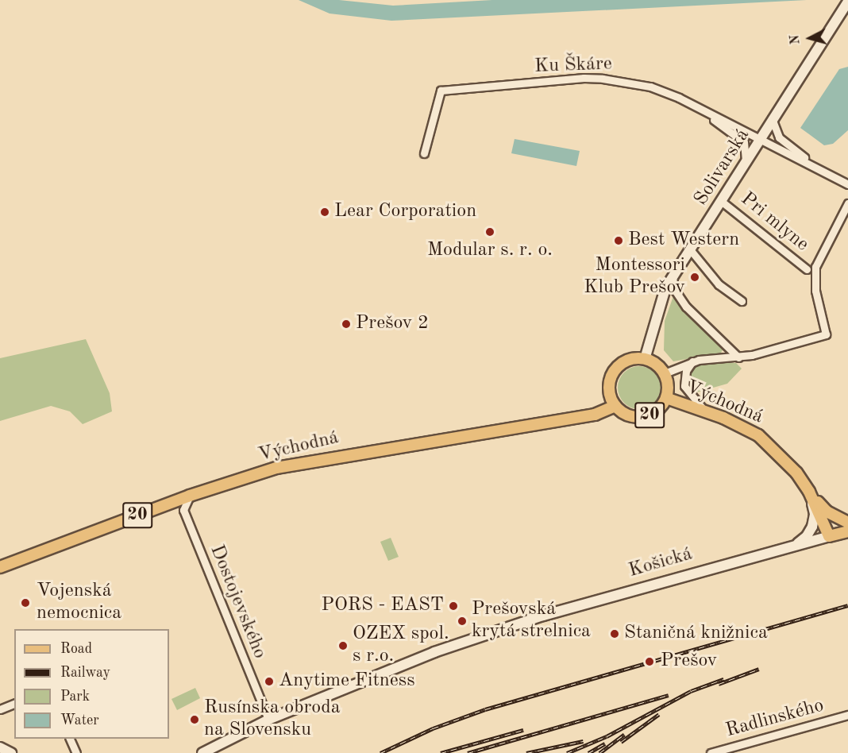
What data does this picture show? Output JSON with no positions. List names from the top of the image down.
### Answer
{
  "streets": {
    "main road": ["Východná", "20", "Košická"],
    "street": [
      "Ku Škáre",
      "Solivarská",
      "Pri mlyne",
      "Dostojevského",
      "Radlinského"
    ]
  },
  "crossings": [
    ["Ku Škáre", "Solivarská"],
    ["Solivarská", "Pri mlyne"],
    ["Solivarská", "Východná"],
    ["Solivarská", "20"],
    ["Východná", "20"],
    ["Východná", "Košická"],
    ["Košická", "Dostojevského"]
  ],
  "places": [
    "Lear Corporation",
    "Modular s. r. o.",
    "Best Western",
    "Montessori Klub Prešov",
    "Prešov 2",
    "Vojenská nemocnica",
    "PORS - EAST",
    "Prešovská krytá strelnica",
    "Staničná knižnica",
    "OZEX spol. s r.o.",
    "Prešov",
    "Anytime Fitness",
    "Rusínska obroda na Slovensku"
  ],
  "legend": [
    "Road",
    "Railway",
    "Park",
    "Water"
  ],
  "north": "left"
}
